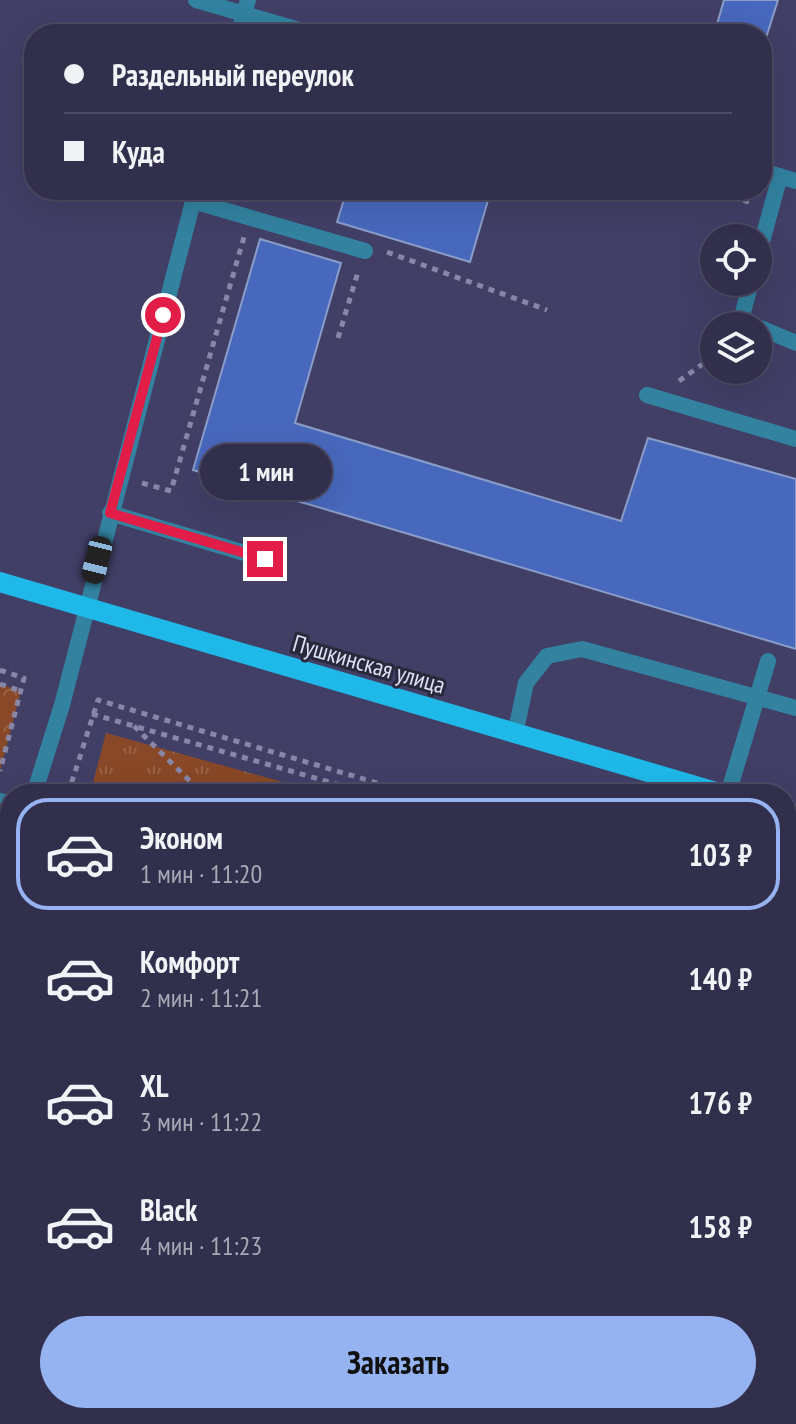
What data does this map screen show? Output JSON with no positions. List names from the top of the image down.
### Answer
{
  "streets": {
    "main road": ["Пушкинская улица"]
  },
  "page": {
    "banner": ["Раздельный переулок", "Куда"],
    "bubble": "1 мин",
    "list": [
      {
        "name": "Эконом",
        "note": "1 мин · 11:20",
        "value": "103 ₽"
      },
      {
        "name": "Комфорт",
        "note": "2 мин · 11:21",
        "value": "140 ₽"
      },
      {
        "name": "XL",
        "note": "3 мин · 11:22",
        "value": "176 ₽"
      },
      {
        "name": "Black",
        "note": "4 мин · 11:23",
        "value": "158 ₽"
      }
    ],
    "buttons": "Заказать"
  }
}
